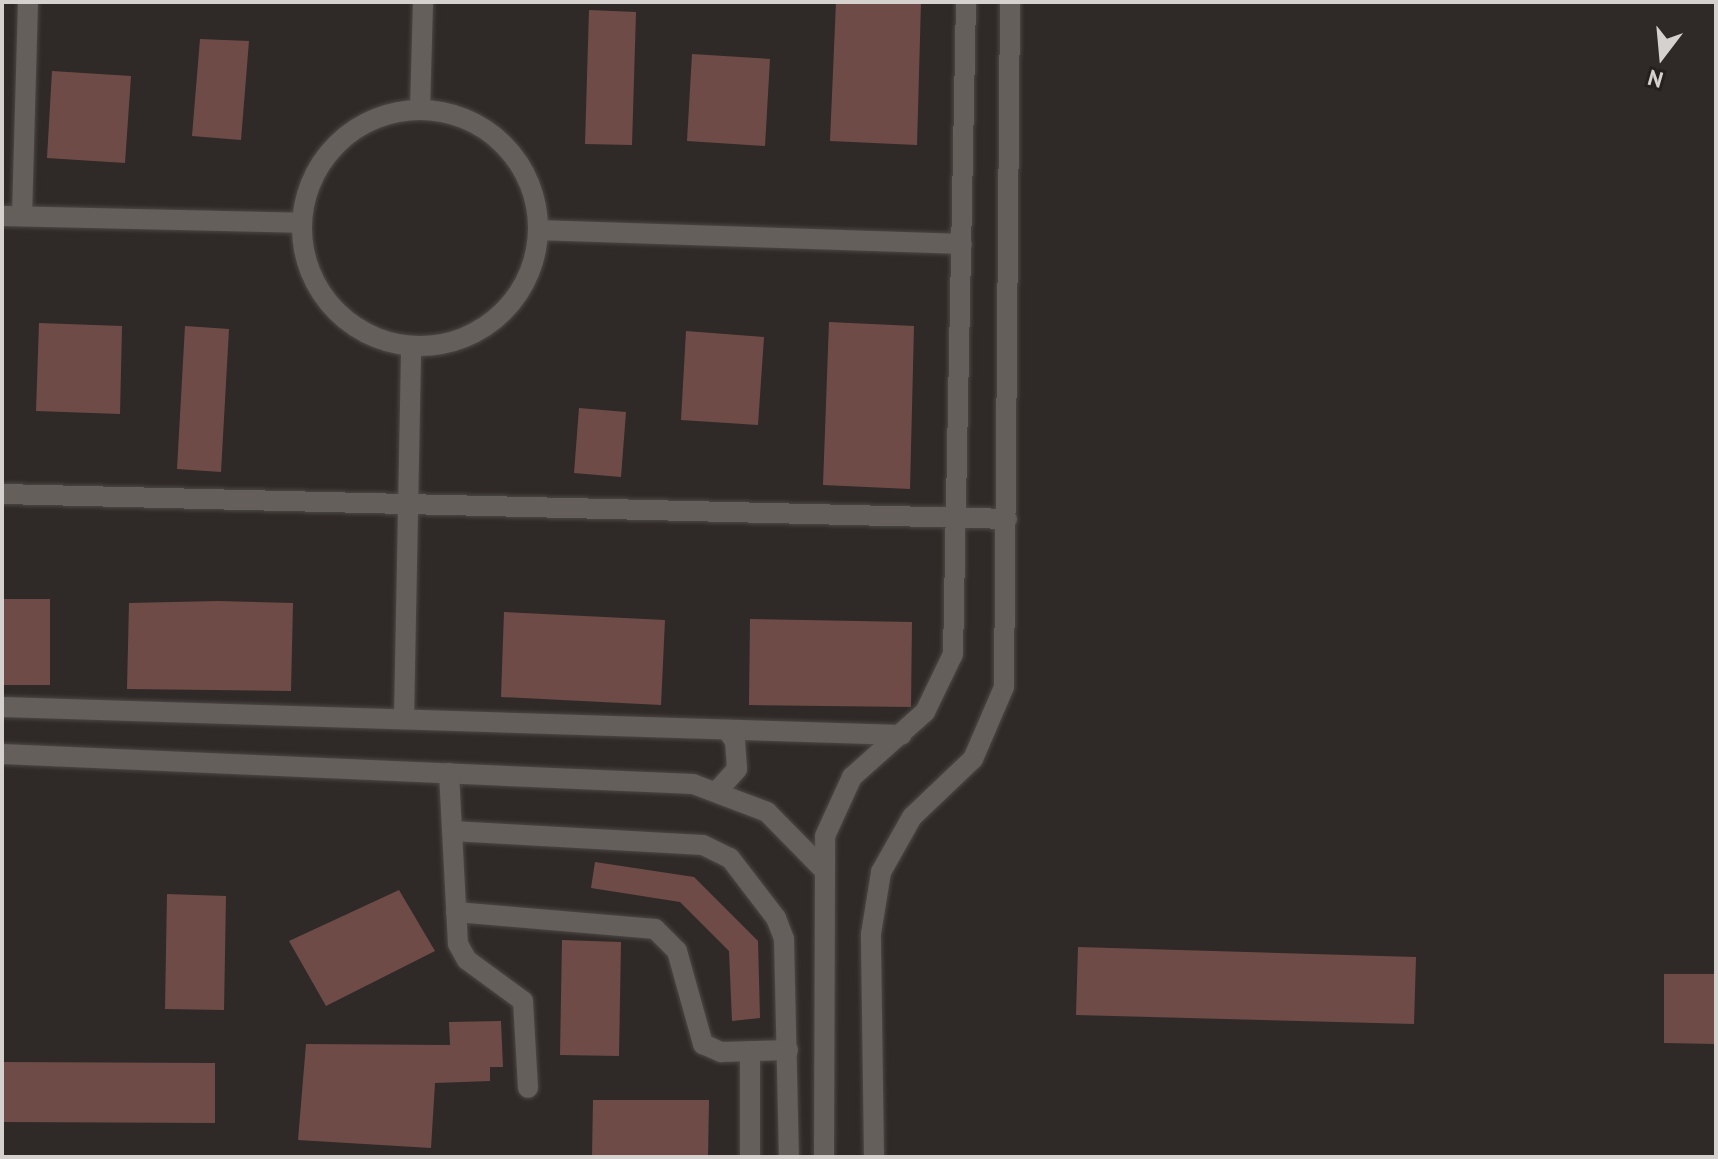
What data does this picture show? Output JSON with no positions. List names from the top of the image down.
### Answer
{
  "north": "bottom"
}
